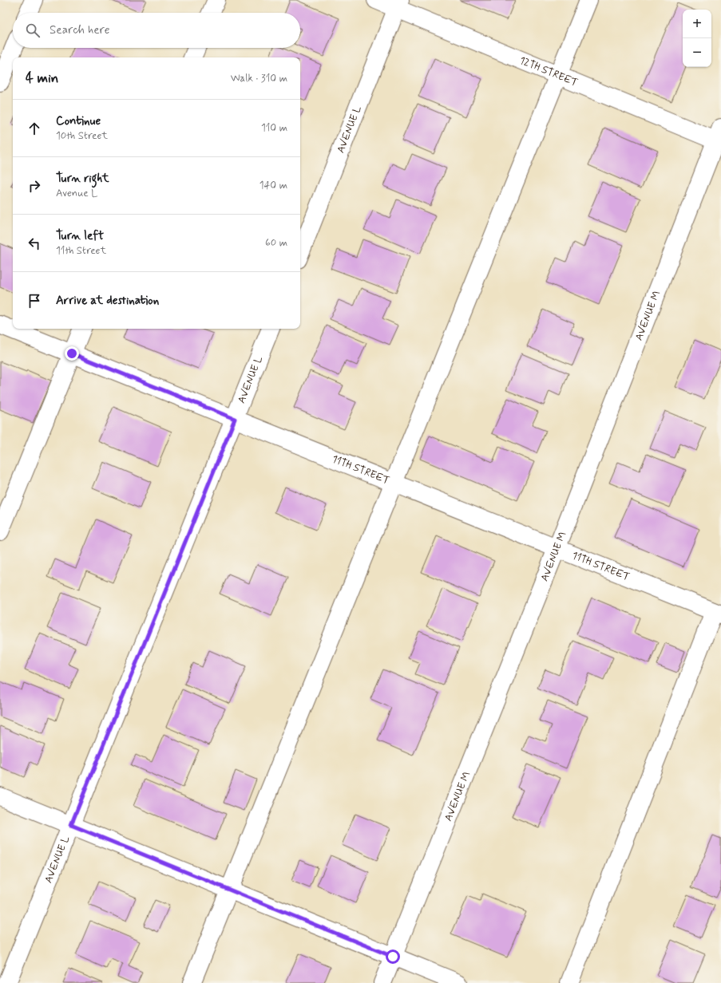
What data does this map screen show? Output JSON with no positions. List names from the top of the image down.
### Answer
{
  "streets": {
    "street": [
      "12TH STREET",
      "AVENUE L",
      "AVENUE M",
      "11TH STREET"
    ]
  },
  "crossings": [
    ["12TH STREET", "AVENUE L"],
    ["12TH STREET", "AVENUE M"],
    ["AVENUE L", "11TH STREET"],
    ["AVENUE M", "11TH STREET"]
  ],
  "page": {
    "map_buttons": ["+", "−"],
    "search": "Search here",
    "heading": ["4 min", "Walk · 310 m"],
    "list": [
      ["Continue", "10th Street", "110 m"],
      ["Turn right", "Avenue L", "140 m"],
      ["Turn left", "11th Street", "60 m"],
      "Arrive at destination"
    ]
  }
}
